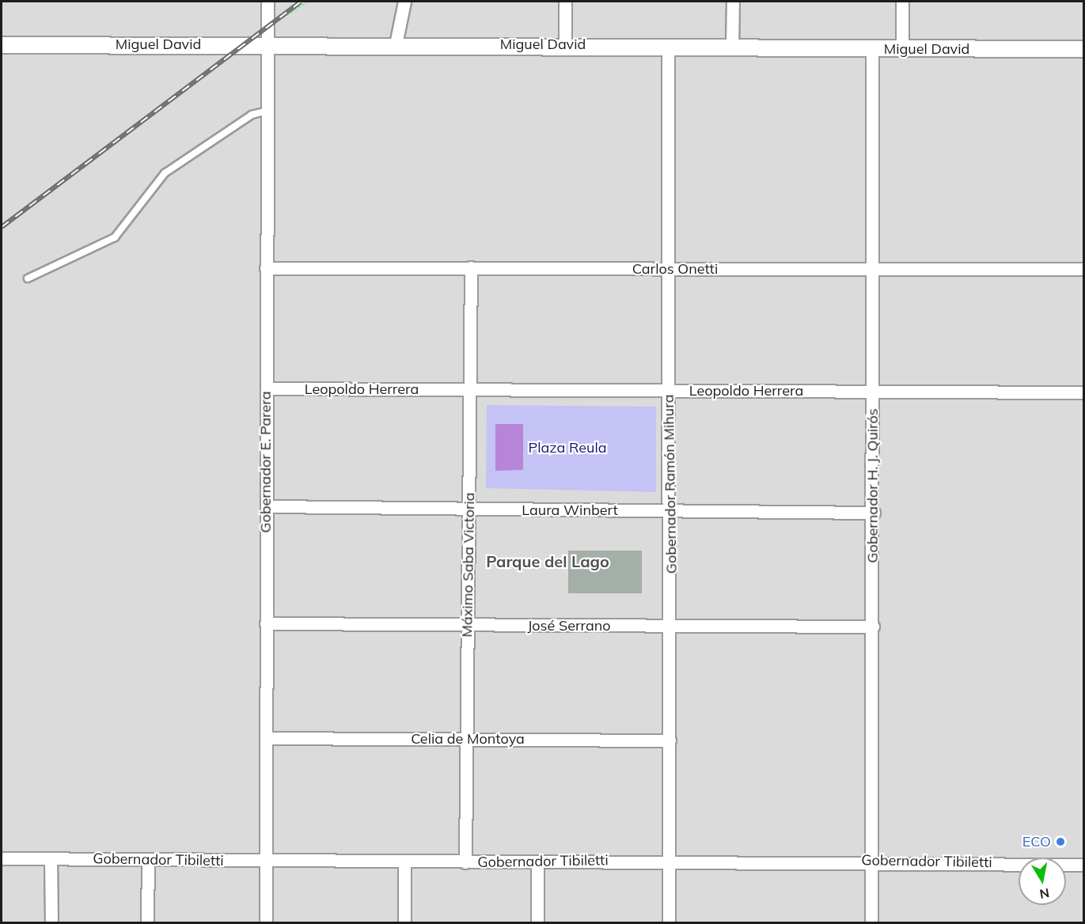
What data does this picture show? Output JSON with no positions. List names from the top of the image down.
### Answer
{
  "streets": {
    "street": [
      "Miguel David",
      "Carlos Onetti",
      "Leopoldo Herrera",
      "Gobernador E. Parera",
      "Gobernador Ramón Mihura",
      "Gobernador H. J. Quirós",
      "Laura Winbert",
      "Máximo Saba Victoria",
      "José Serrano",
      "Celia de Montoya",
      "Gobernador Tibiletti"
    ]
  },
  "crossings": [
    ["Miguel David", "Gobernador E. Parera"],
    ["Miguel David", "Gobernador Ramón Mihura"],
    ["Miguel David", "Gobernador H. J. Quirós"],
    ["Carlos Onetti", "Gobernador E. Parera"],
    ["Carlos Onetti", "Gobernador Ramón Mihura"],
    ["Carlos Onetti", "Gobernador H. J. Quirós"],
    ["Carlos Onetti", "Máximo Saba Victoria"],
    ["Leopoldo Herrera", "Gobernador E. Parera"],
    ["Leopoldo Herrera", "Gobernador Ramón Mihura"],
    ["Leopoldo Herrera", "Gobernador H. J. Quirós"],
    ["Leopoldo Herrera", "Máximo Saba Victoria"],
    ["Gobernador E. Parera", "Laura Winbert"],
    ["Gobernador E. Parera", "José Serrano"],
    ["Gobernador E. Parera", "Celia de Montoya"],
    ["Gobernador E. Parera", "Gobernador Tibiletti"],
    ["Gobernador Ramón Mihura", "Laura Winbert"],
    ["Gobernador Ramón Mihura", "José Serrano"],
    ["Gobernador Ramón Mihura", "Celia de Montoya"],
    ["Gobernador Ramón Mihura", "Gobernador Tibiletti"],
    ["Gobernador H. J. Quirós", "Laura Winbert"],
    ["Gobernador H. J. Quirós", "José Serrano"],
    ["Gobernador H. J. Quirós", "Gobernador Tibiletti"],
    ["Laura Winbert", "Máximo Saba Victoria"],
    ["Máximo Saba Victoria", "José Serrano"],
    ["Máximo Saba Victoria", "Celia de Montoya"],
    ["Máximo Saba Victoria", "Gobernador Tibiletti"]
  ],
  "districts": ["Parque del Lago"],
  "parks": ["Plaza Reula"],
  "places": ["ECO"],
  "north": "bottom"
}
